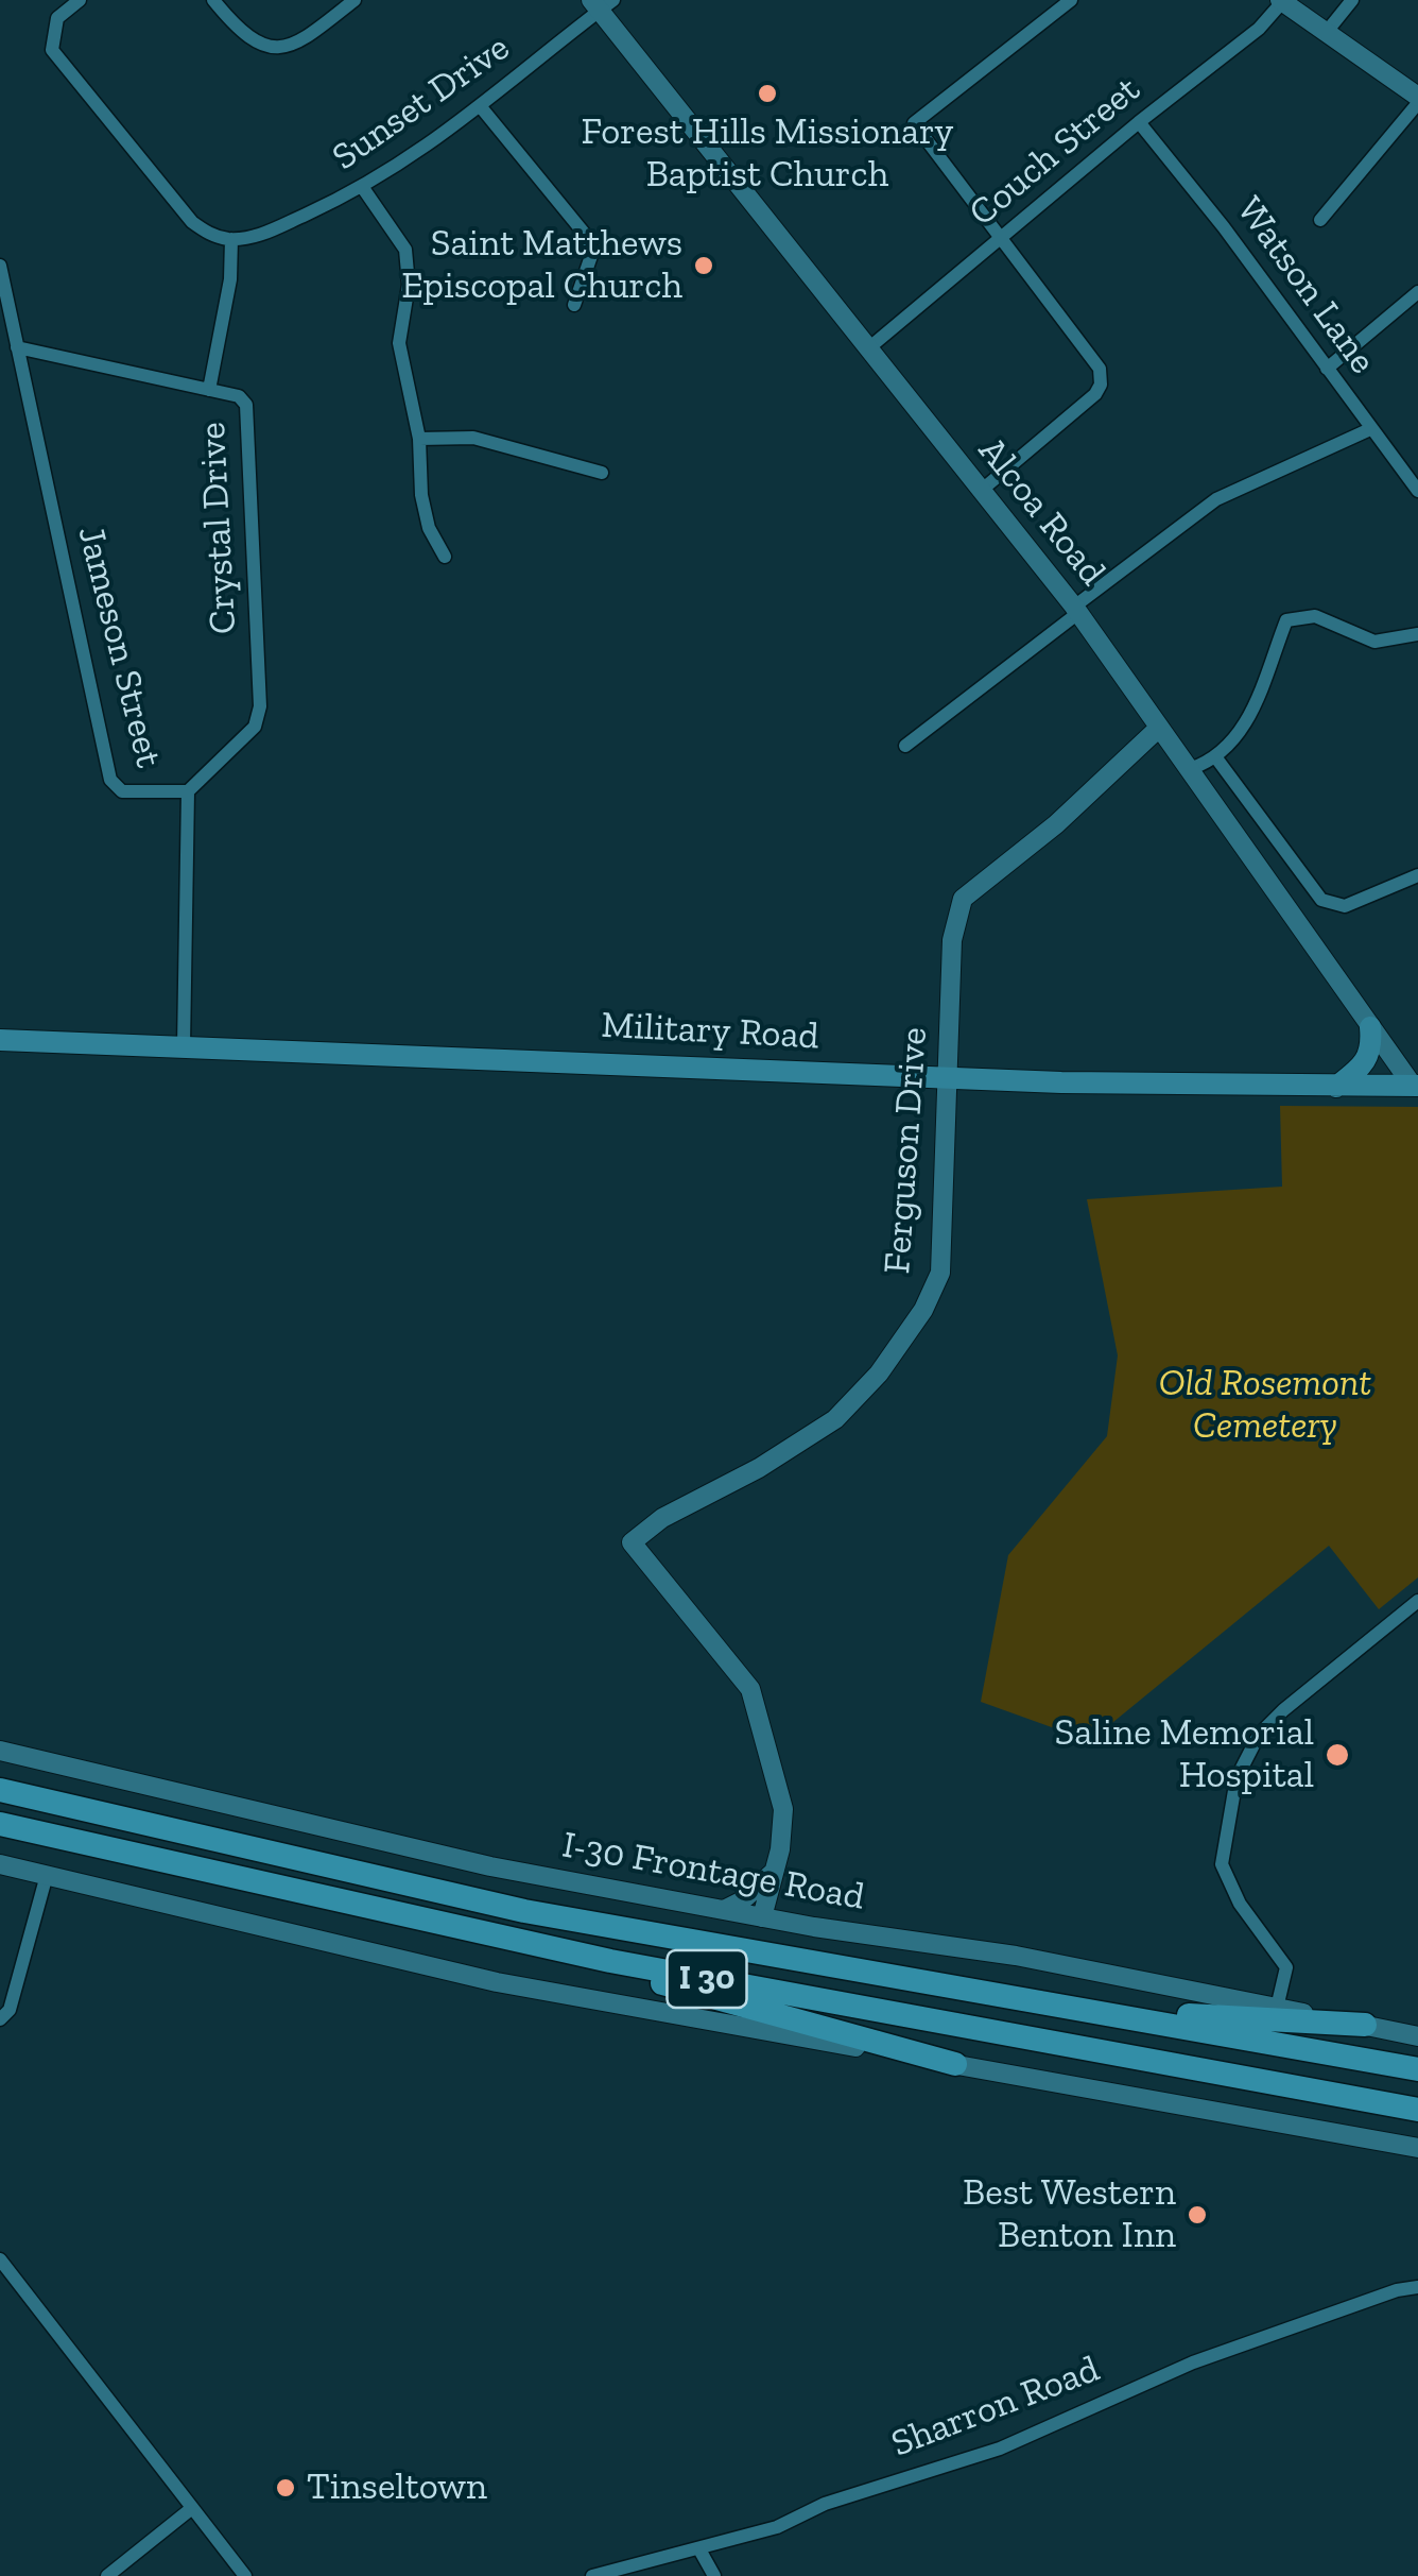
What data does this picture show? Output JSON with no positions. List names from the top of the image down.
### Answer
{
  "streets": {
    "highway": ["I 30"],
    "main road": [
      "Alcoa Road",
      "Military Road",
      "Ferguson Drive",
      "I-30 Frontage Road"
    ],
    "street": [
      "Sunset Drive",
      "Couch Street",
      "Watson Lane",
      "Crystal Drive",
      "Jameson Street",
      "Sharron Road"
    ]
  },
  "crossings": [
    ["Sunset Drive", "Alcoa Road"],
    ["Couch Street", "Watson Lane"],
    ["Couch Street", "Alcoa Road"],
    ["Alcoa Road", "Military Road"],
    ["Alcoa Road", "Ferguson Drive"],
    ["Crystal Drive", "Jameson Street"],
    ["Jameson Street", "Military Road"],
    ["Military Road", "Ferguson Drive"],
    ["Ferguson Drive", "I-30 Frontage Road"]
  ],
  "parks": ["Old Rosemont Cemetery"],
  "places": [
    "Forest Hills Missionary Baptist Church",
    "Saint Matthews Episcopal Church",
    "Saline Memorial Hospital",
    "Best Western Benton Inn",
    "Tinseltown"
  ]
}
